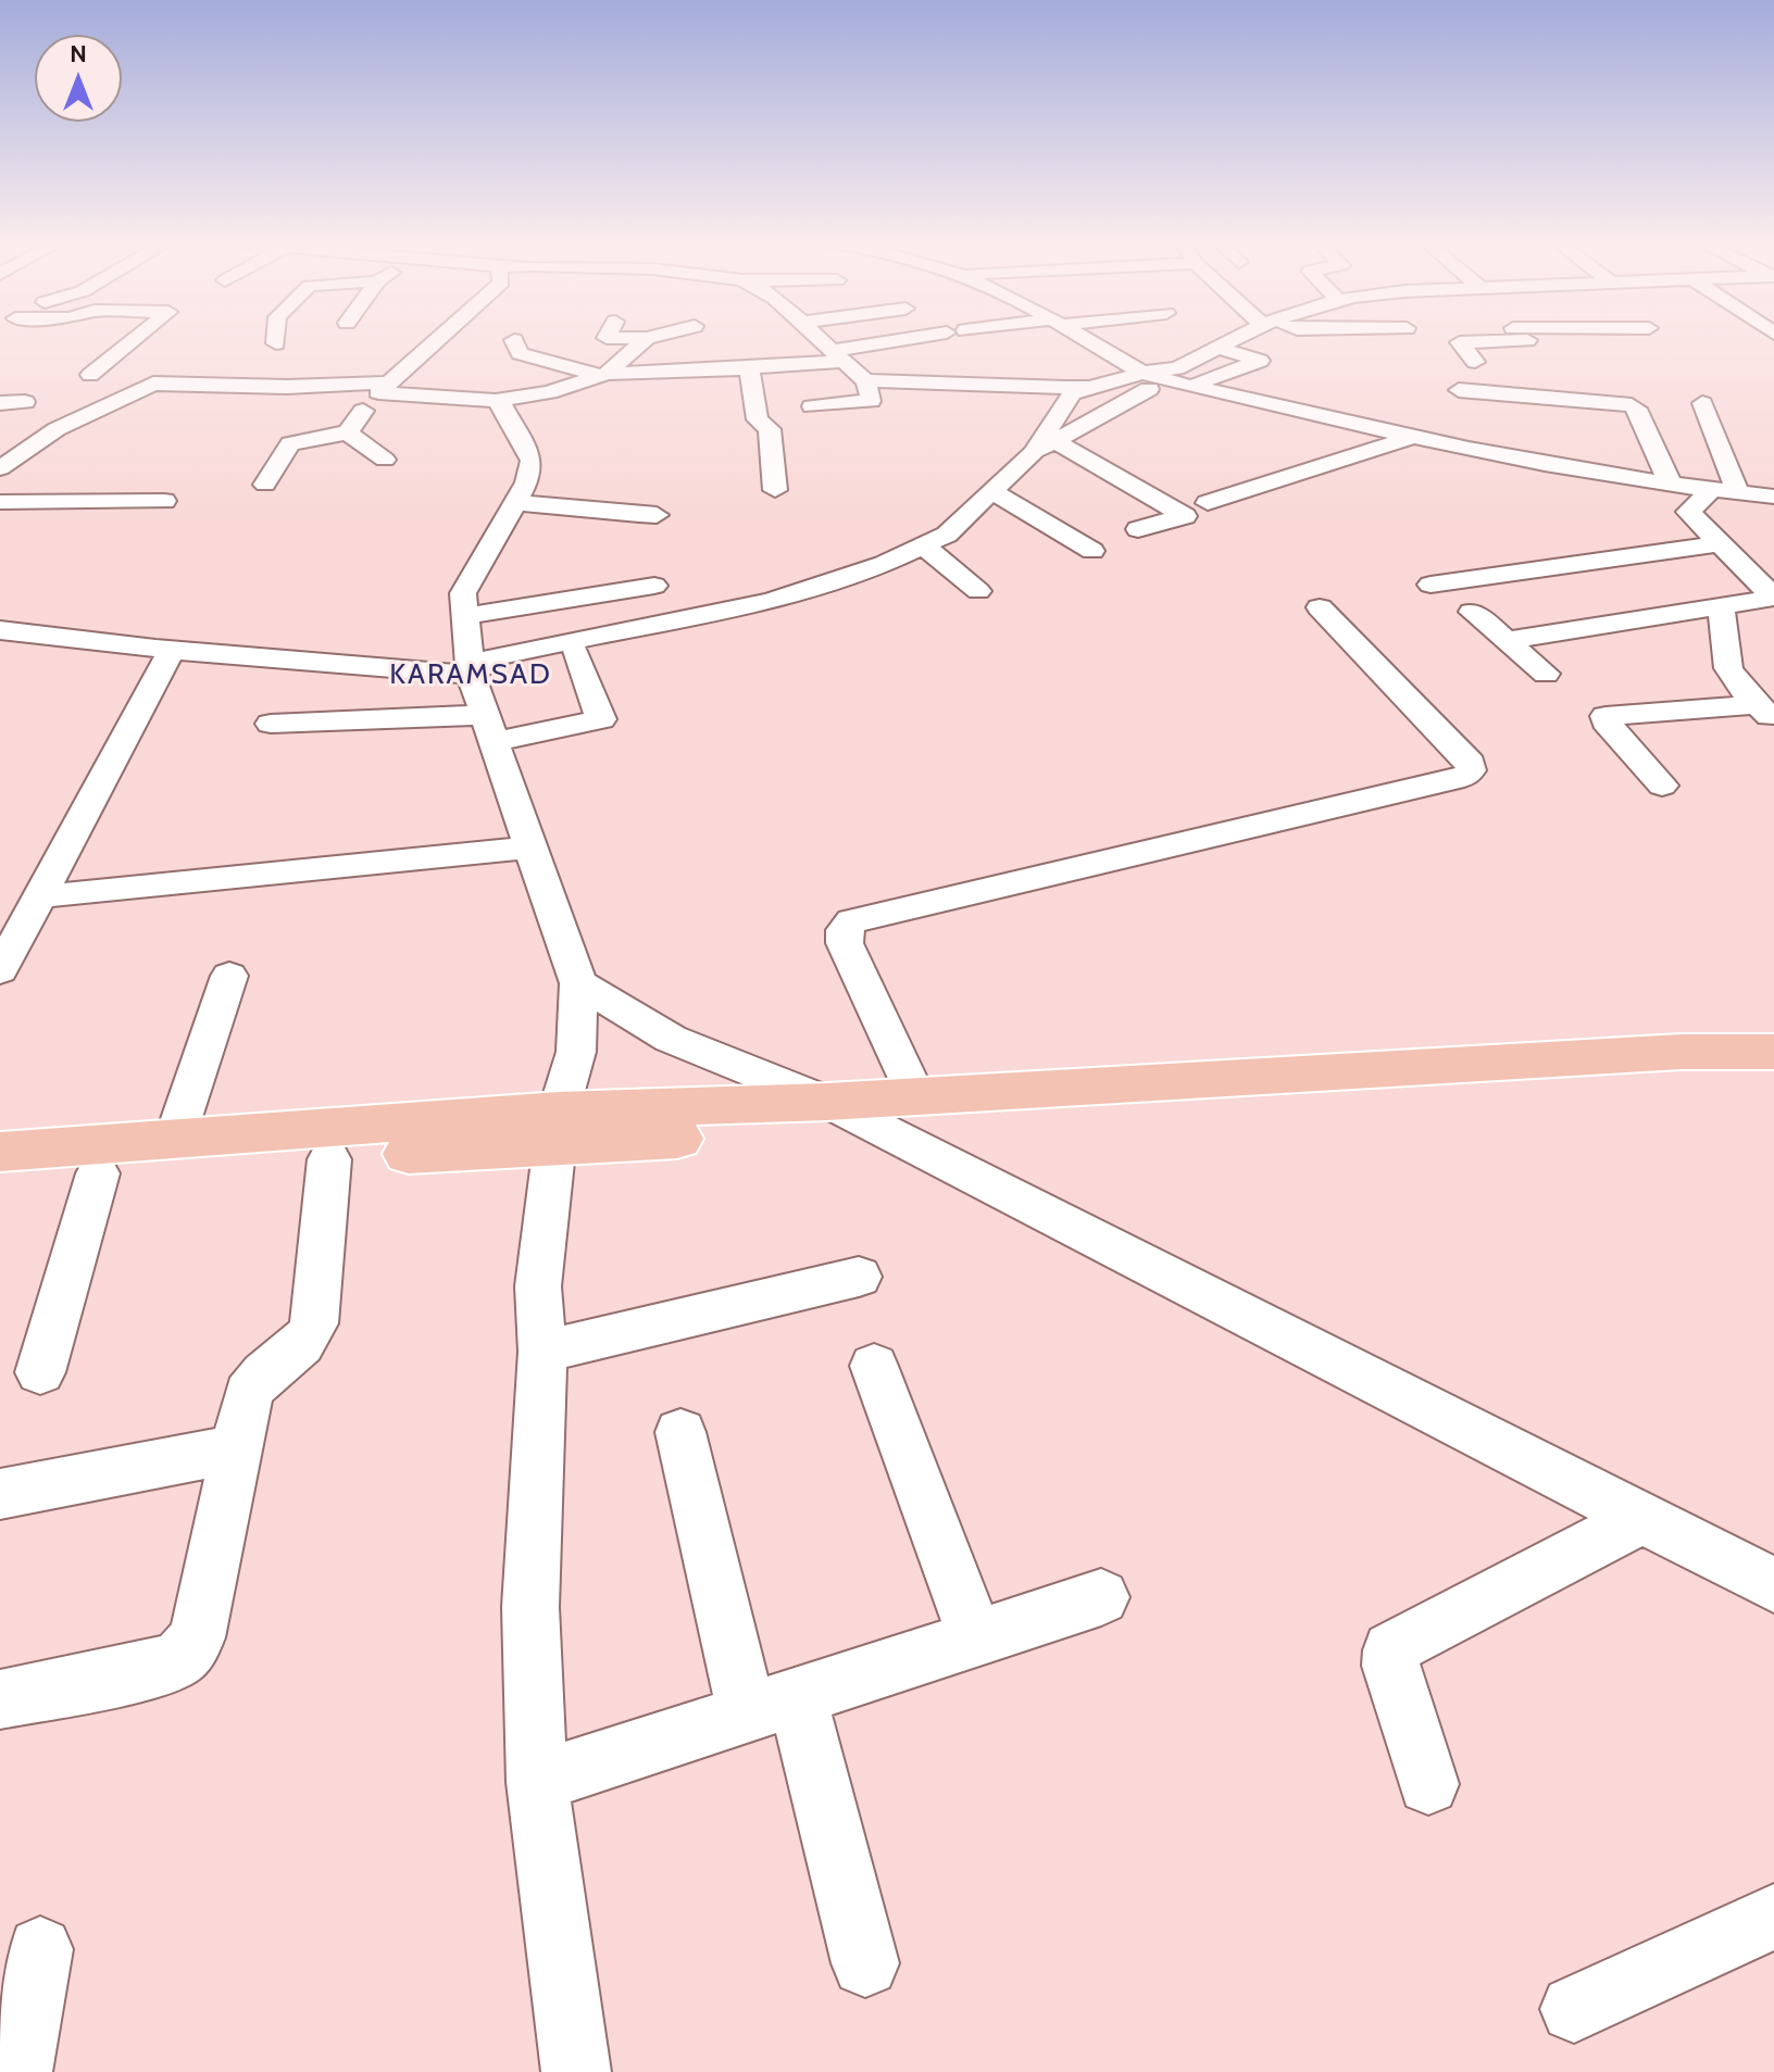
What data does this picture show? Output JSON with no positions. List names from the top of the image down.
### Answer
{
  "districts": ["KARAMSAD"],
  "north": "top"
}
